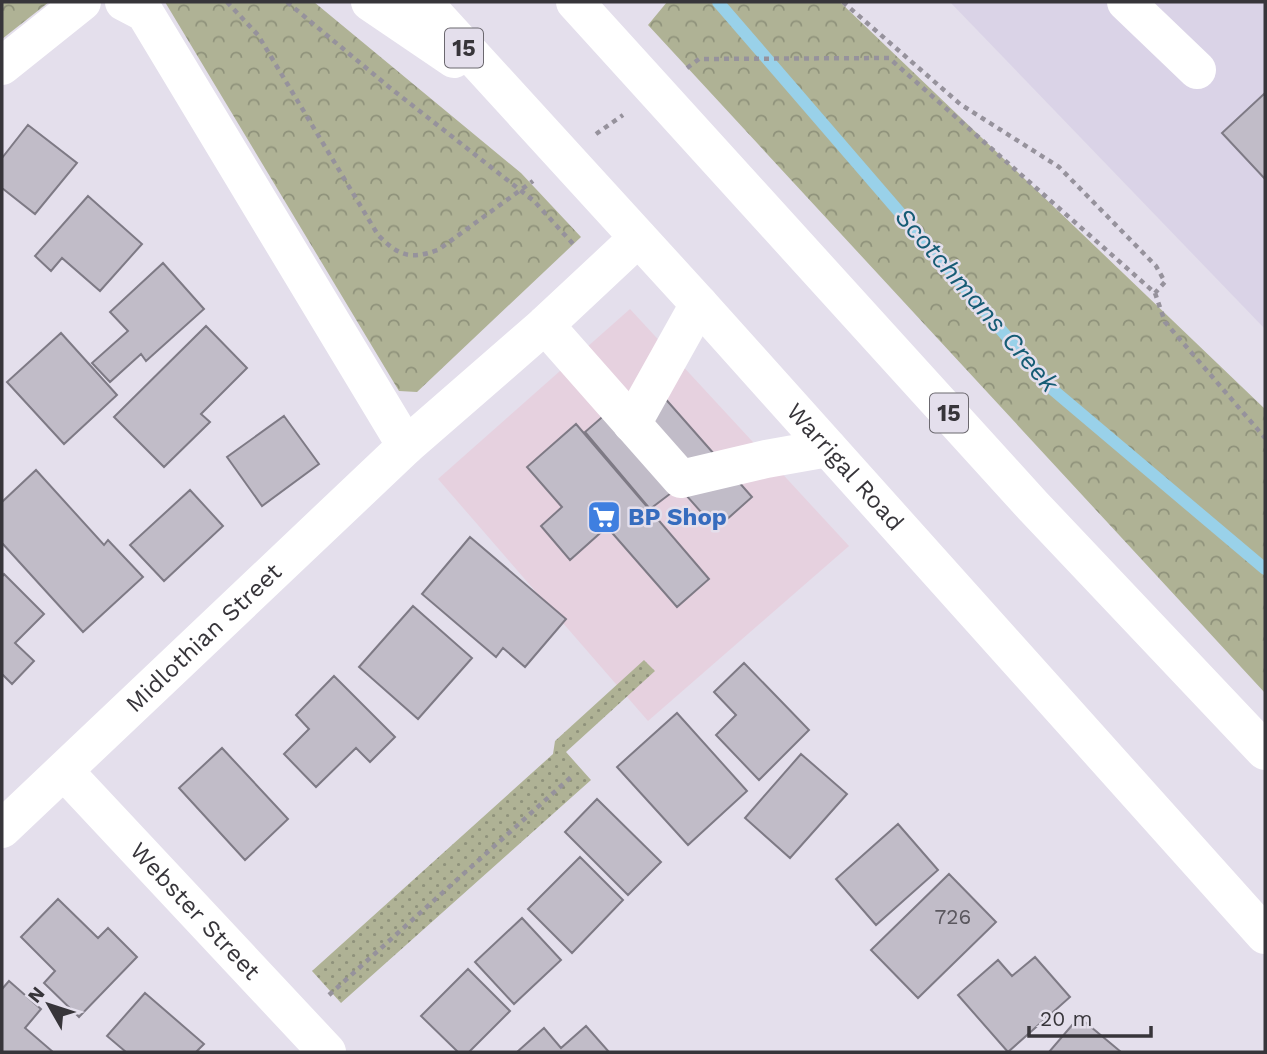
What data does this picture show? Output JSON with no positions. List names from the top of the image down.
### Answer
{
  "streets": {
    "main road": [
      "15",
      "Warrigal Road",
      "Midlothian Street",
      "Webster Street"
    ]
  },
  "crossings": [
    ["Warrigal Road", "Midlothian Street"],
    ["Midlothian Street", "Webster Street"]
  ],
  "water": ["Scotchmans Creek"],
  "places": {
    "supermarket": ["BP Shop"]
  },
  "house_numbers": ["726"],
  "scale_bar": "20 m",
  "north": "top left"
}
